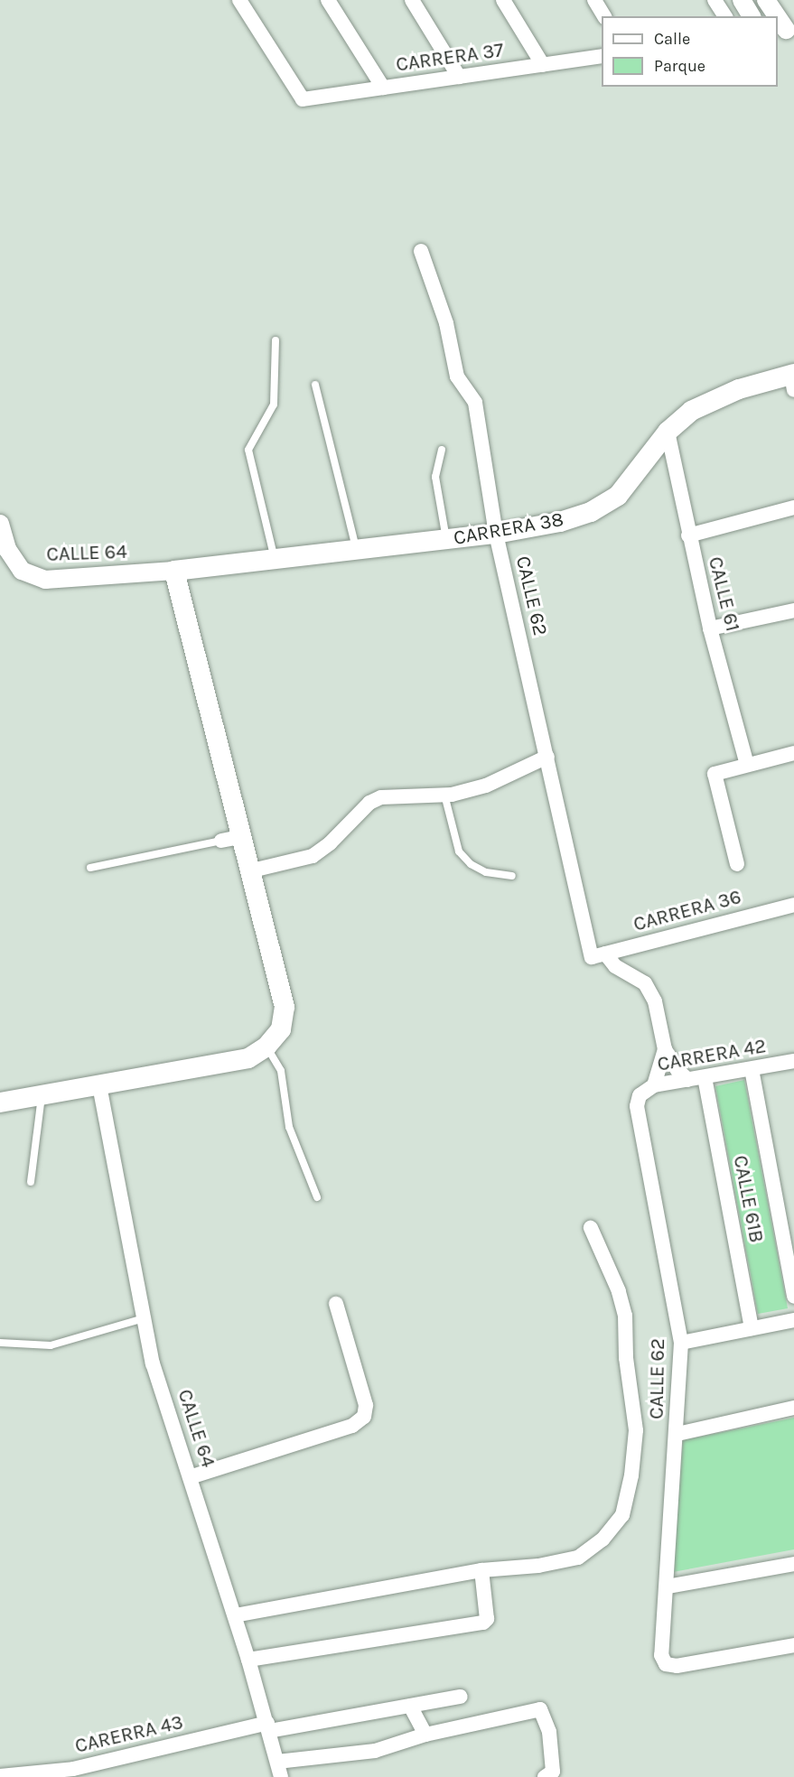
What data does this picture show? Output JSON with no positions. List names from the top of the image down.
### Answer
{
  "streets": {
    "main road": ["CARRERA 38"],
    "street": [
      "CARRERA 37",
      "CALLE 64",
      "CALLE 61",
      "CALLE 62",
      "CARRERA 36",
      "CARRERA 42",
      "CALLE 61B",
      "CARERRA 43"
    ]
  },
  "crossings": [
    ["CARRERA 38", "CALLE 64"],
    ["CARRERA 38", "CALLE 61"],
    ["CARRERA 38", "CALLE 62"],
    ["CALLE 64", "CARERRA 43"],
    ["CALLE 62", "CARRERA 36"],
    ["CALLE 62", "CARRERA 42"],
    ["CARRERA 42", "CALLE 61B"]
  ],
  "legend": ["Calle", "Parque"]
}
